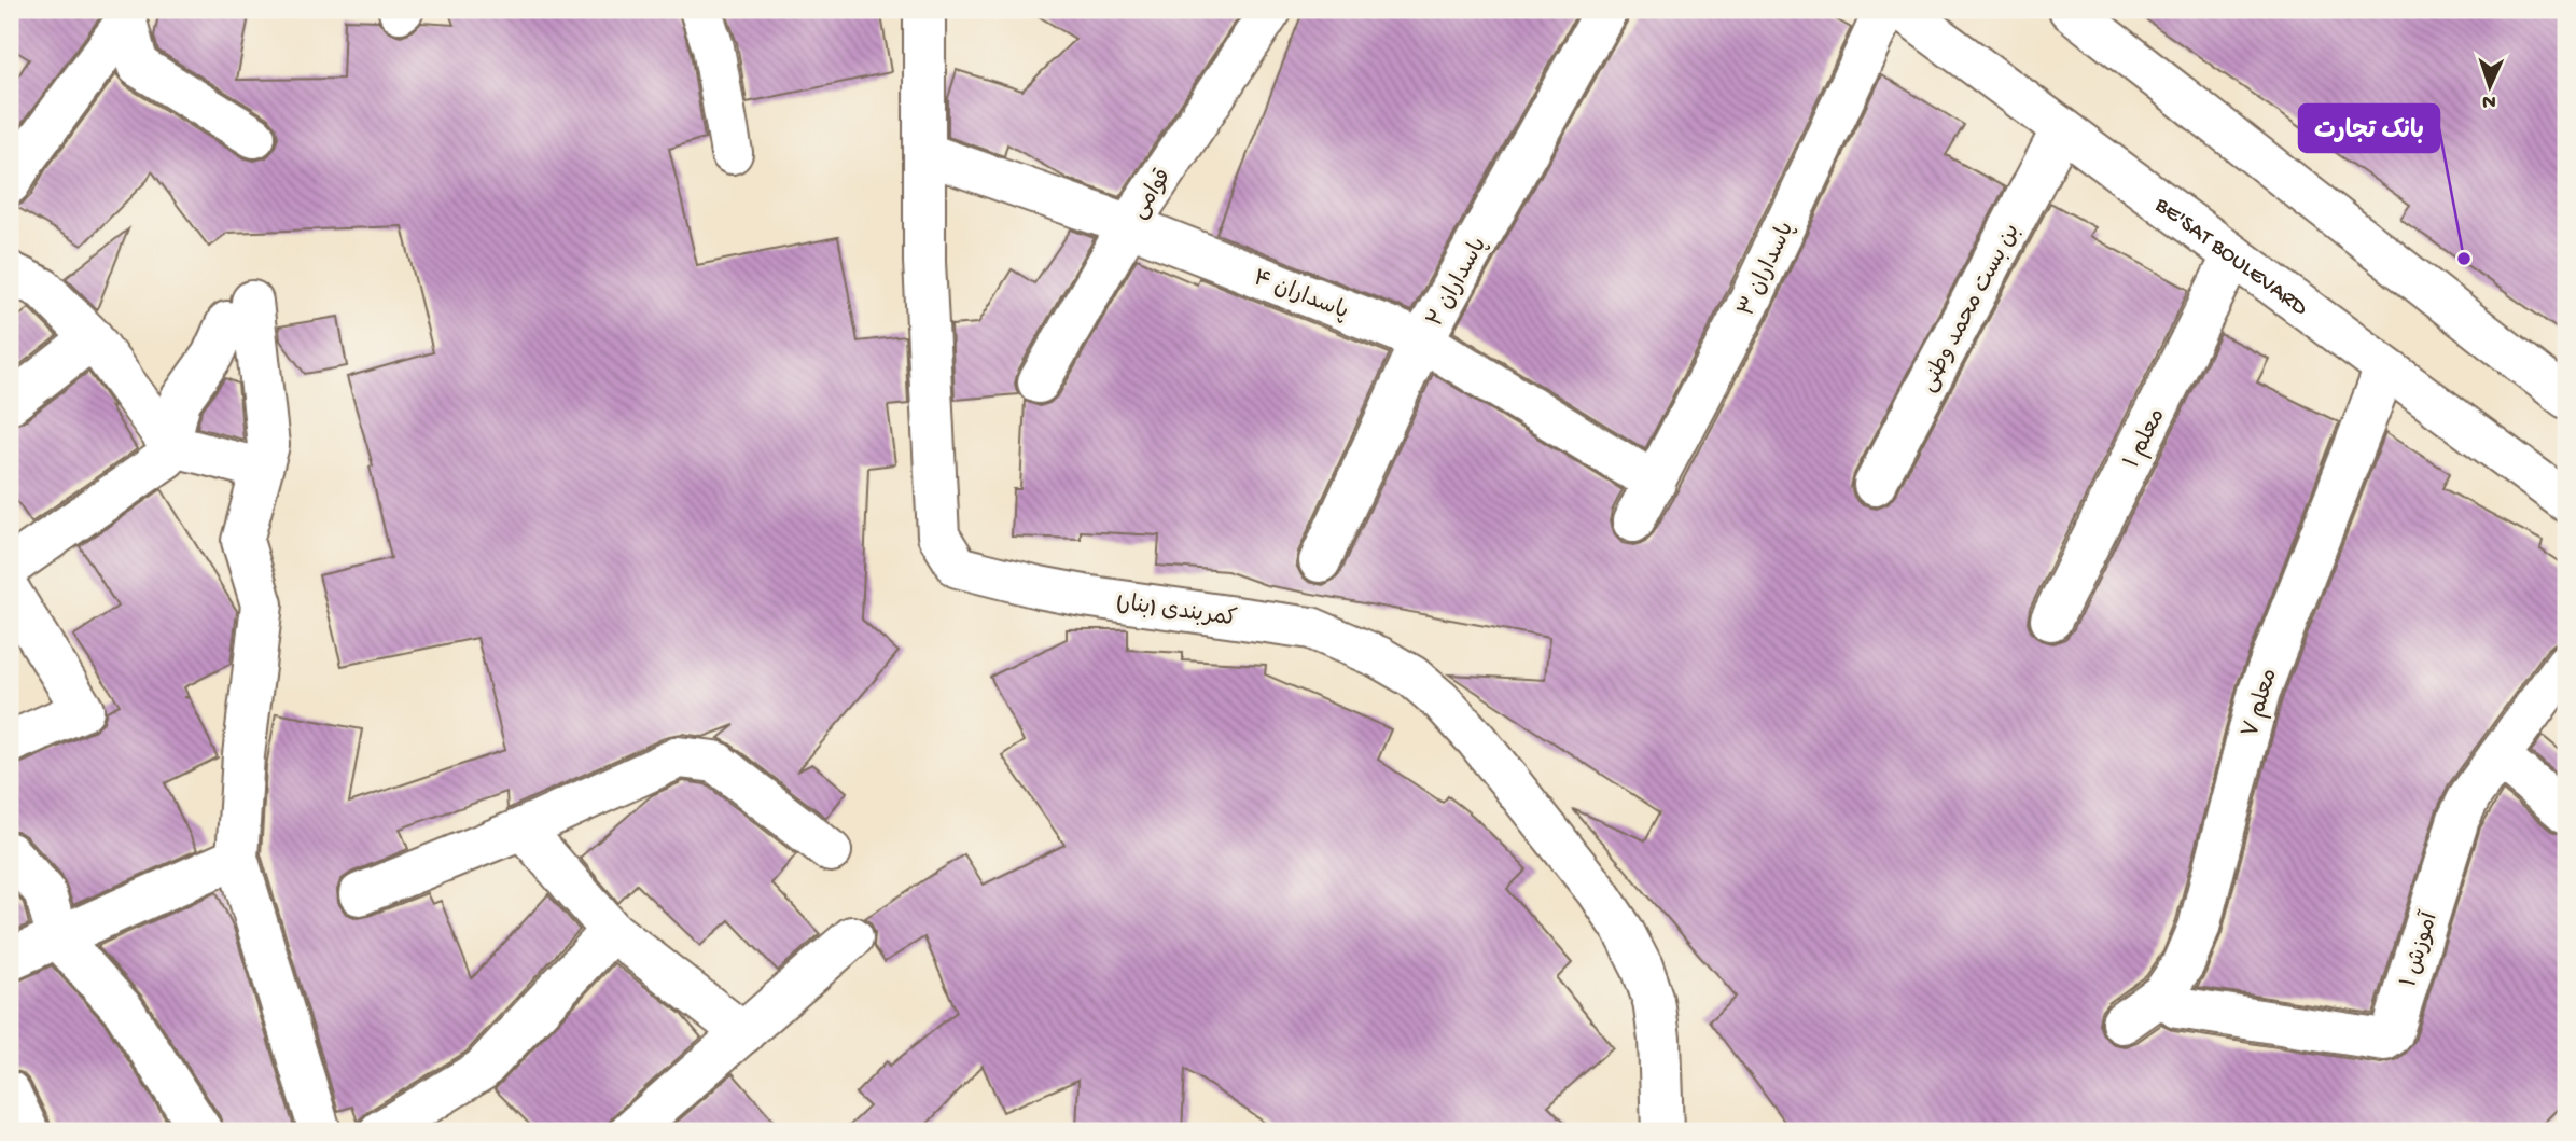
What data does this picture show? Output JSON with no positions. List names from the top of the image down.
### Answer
{
  "streets": {
    "street": [
      "قوامی",
      "BE'SAT BOULEVARD",
      "پاسداران ۳",
      "پاسداران ۲",
      "پاسداران ۴",
      "بن بست محمد وطنی",
      "معلم ۱",
      "کمربندی (بنار)",
      "معلم ۷",
      "آموزش ۱"
    ]
  },
  "crossings": [
    ["قوامی", "پاسداران ۴"],
    ["BE'SAT BOULEVARD", "بن بست محمد وطنی"],
    ["BE'SAT BOULEVARD", "معلم ۱"],
    ["BE'SAT BOULEVARD", "معلم ۷"],
    ["پاسداران ۳", "پاسداران ۴"],
    ["پاسداران ۲", "پاسداران ۴"],
    ["پاسداران ۴", "کمربندی (بنار)"],
    ["معلم ۷", "آموزش ۱"]
  ],
  "places": ["بانک تجارت"],
  "north": "bottom"
}
